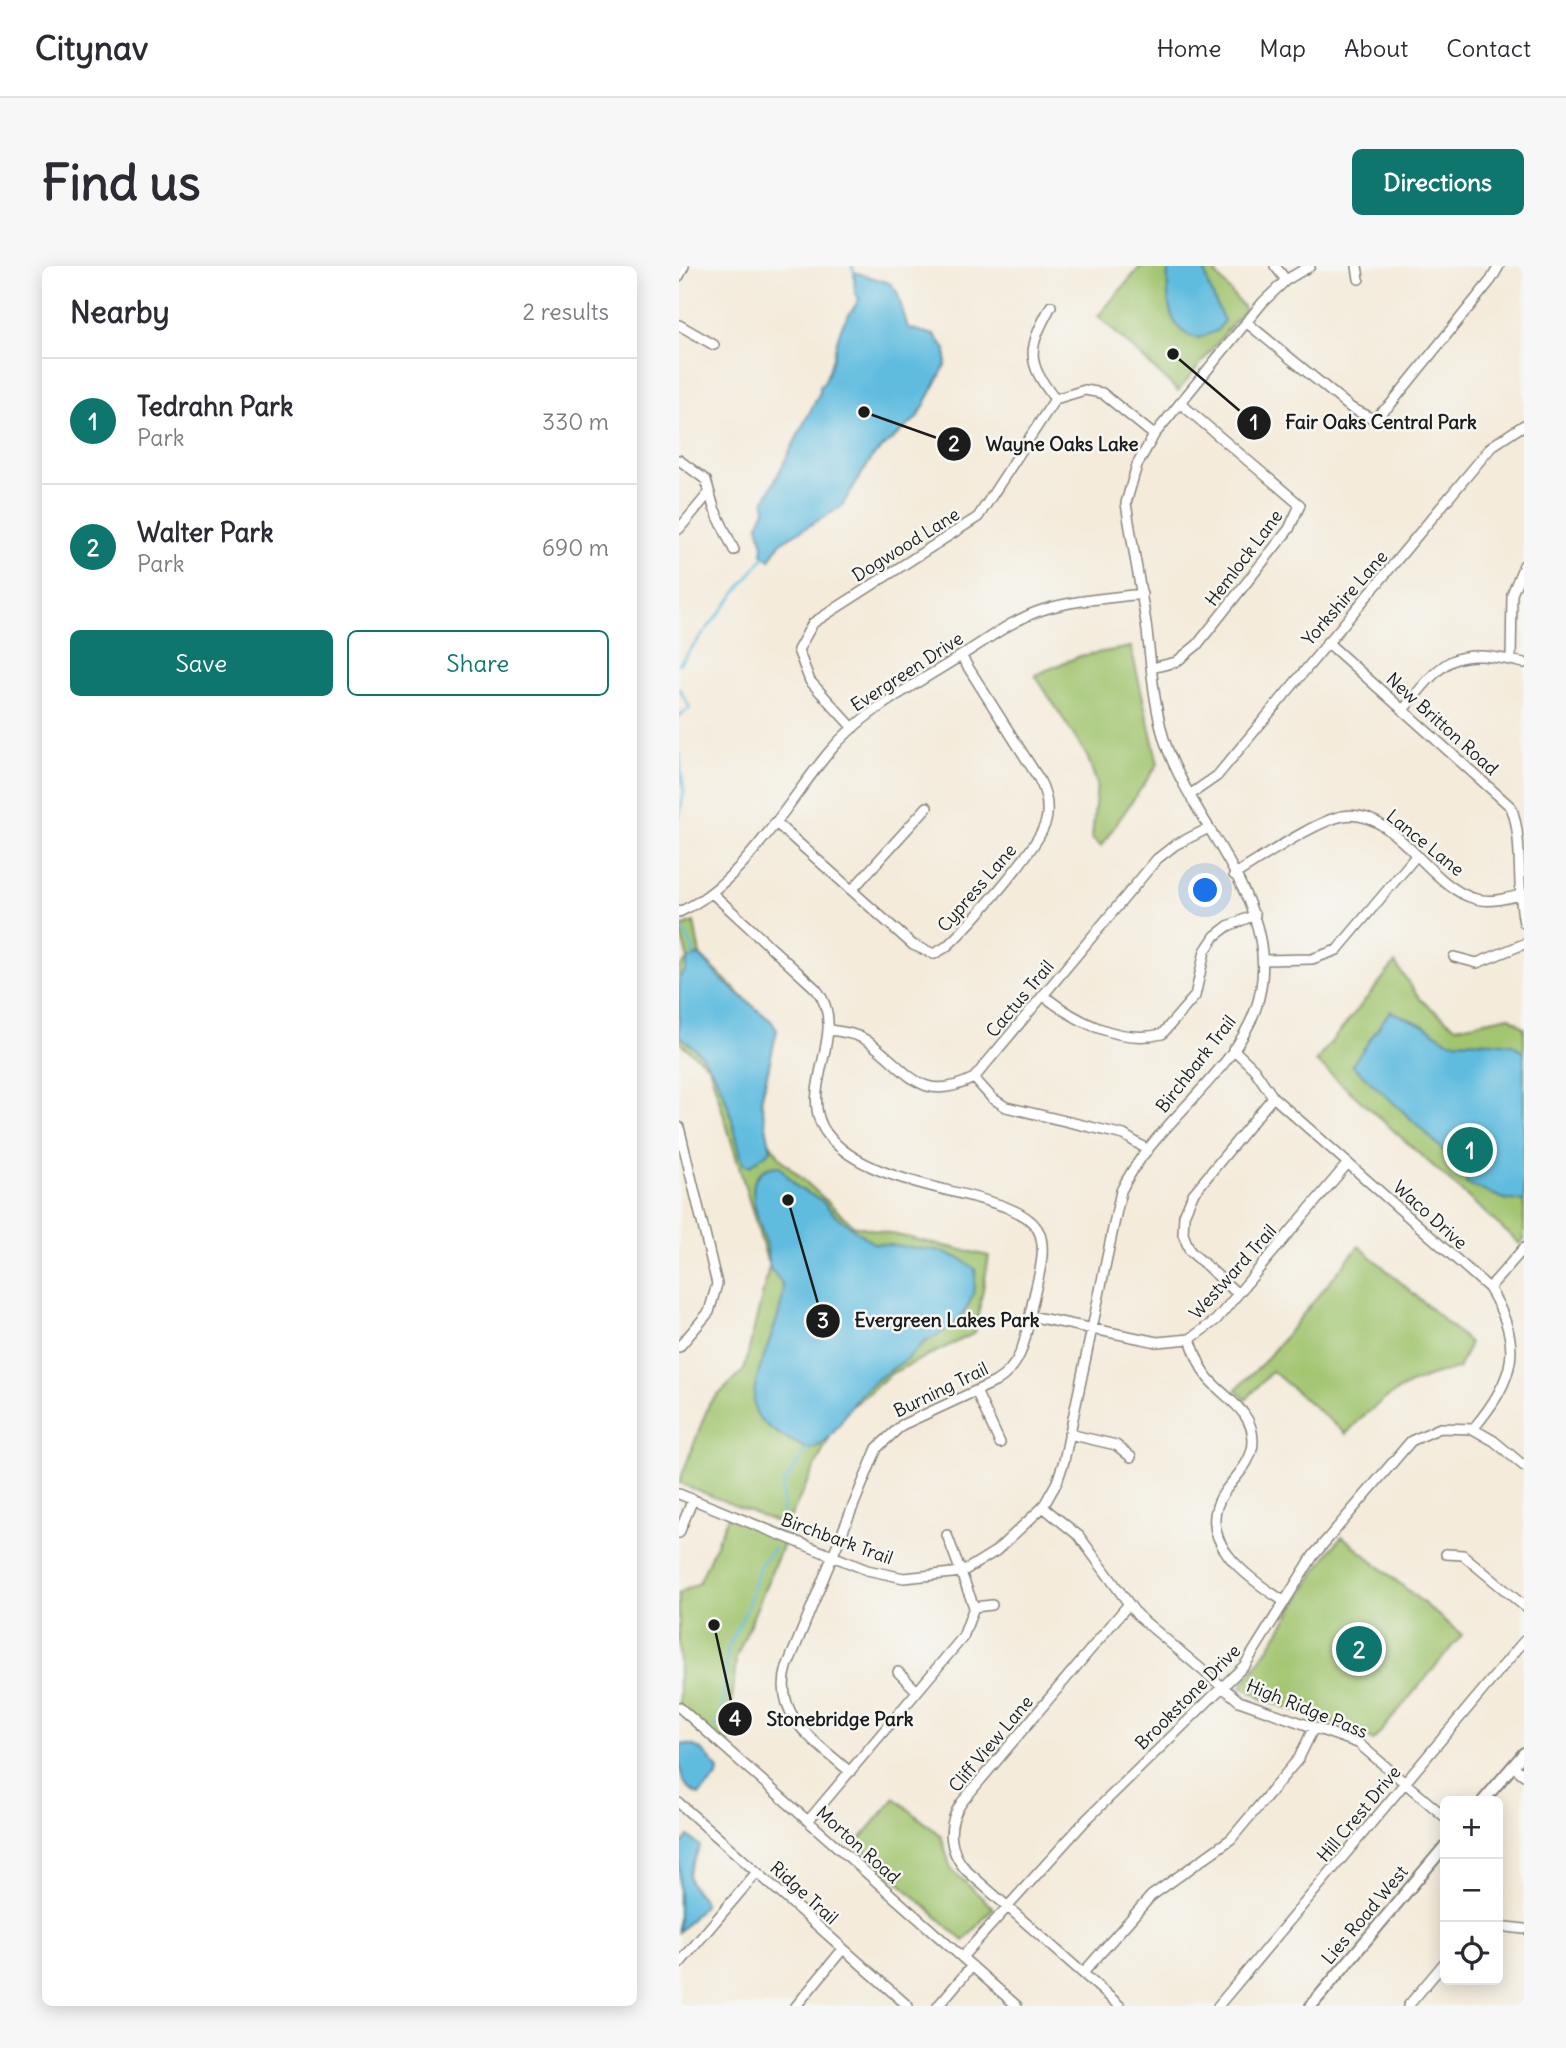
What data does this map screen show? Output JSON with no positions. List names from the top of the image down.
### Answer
{
  "streets": {
    "street": [
      "Dogwood Lane",
      "Hemlock Lane",
      "Yorkshire Lane",
      "Evergreen Drive",
      "New Britton Road",
      "Lance Lane",
      "Cypress Lane",
      "Cactus Trail",
      "Birchbark Trail",
      "Waco Drive",
      "Westward Trail",
      "Burning Trail",
      "Brookstone Drive",
      "High Ridge Pass",
      "Cliff View Lane",
      "Hill Crest Drive",
      "Morton Road",
      "Ridge Trail",
      "Lies Road West"
    ]
  },
  "crossings": [
    ["Hemlock Lane", "Birchbark Trail"],
    ["Yorkshire Lane", "New Britton Road"],
    ["Yorkshire Lane", "Birchbark Trail"],
    ["Evergreen Drive", "Cypress Lane"],
    ["Evergreen Drive", "Birchbark Trail"],
    ["Evergreen Drive", "Burning Trail"],
    ["New Britton Road", "Lance Lane"],
    ["Lance Lane", "Birchbark Trail"],
    ["Cactus Trail", "Birchbark Trail"],
    ["Birchbark Trail", "Waco Drive"],
    ["Birchbark Trail", "Westward Trail"],
    ["Birchbark Trail", "Burning Trail"],
    ["Birchbark Trail", "High Ridge Pass"],
    ["Waco Drive", "Westward Trail"],
    ["Waco Drive", "Brookstone Drive"],
    ["Westward Trail", "Burning Trail"],
    ["Brookstone Drive", "High Ridge Pass"],
    ["Brookstone Drive", "Cliff View Lane"],
    ["Brookstone Drive", "Morton Road"],
    ["High Ridge Pass", "Cliff View Lane"],
    ["High Ridge Pass", "Hill Crest Drive"]
  ],
  "places": [
    "Fair Oaks Central Park",
    "Wayne Oaks Lake",
    "Evergreen Lakes Park",
    "Stonebridge Park"
  ],
  "page": {
    "header": "Citynav",
    "nav": [
      "Home",
      "Map",
      "About",
      "Contact"
    ],
    "buttons": [
      "Directions",
      ["Save", "Share"]
    ],
    "title": "Find us",
    "heading": ["Nearby", "2 results"],
    "list": [
      {
        "mark": "1",
        "name": "Tedrahn Park",
        "note": "Park",
        "value": "330 m"
      },
      {
        "mark": "2",
        "name": "Walter Park",
        "note": "Park",
        "value": "690 m"
      }
    ],
    "pins": ["1", "2"],
    "map_buttons": ["+", "−"]
  }
}
